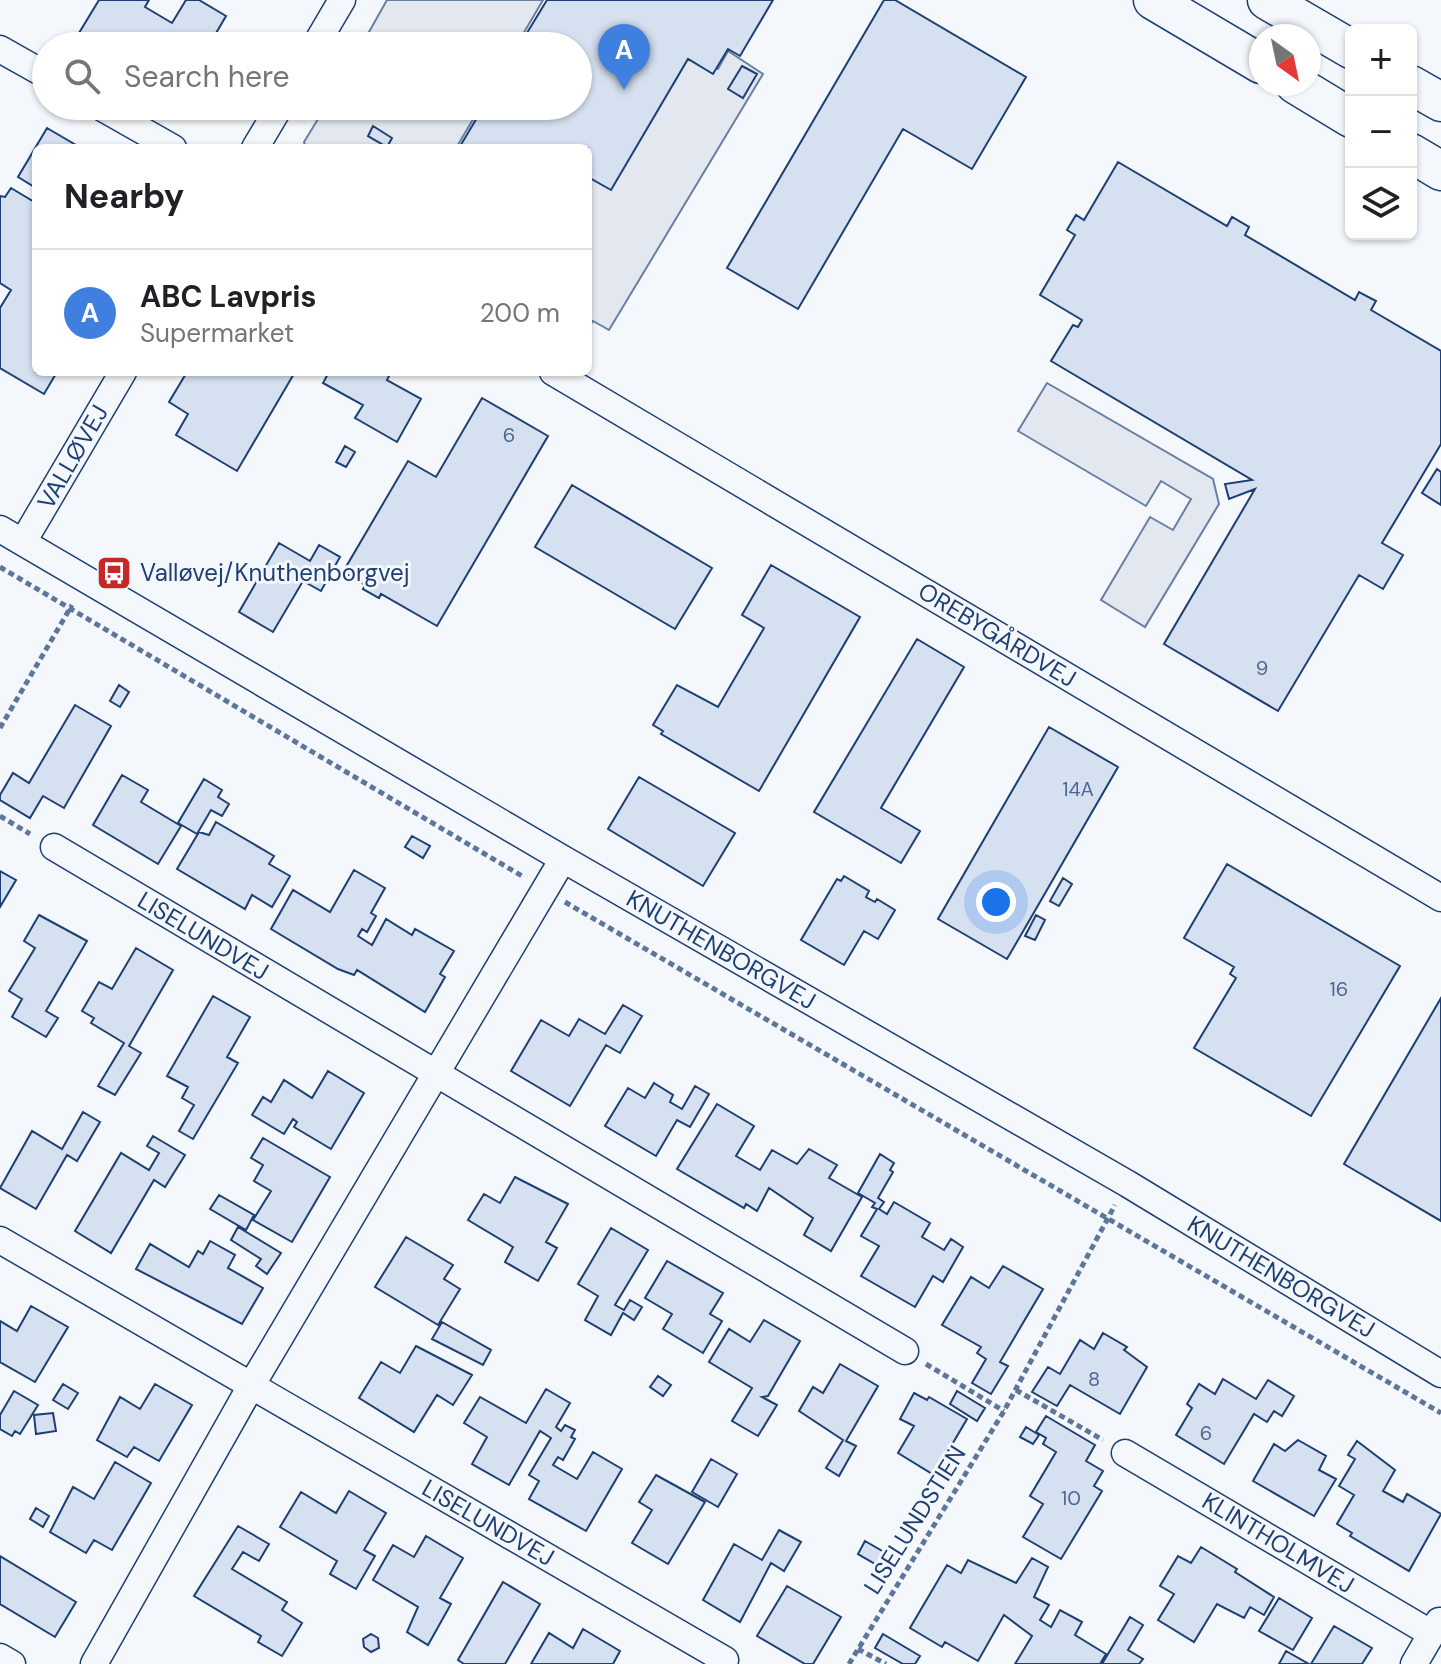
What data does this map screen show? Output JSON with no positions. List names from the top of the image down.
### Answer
{
  "streets": {
    "street": [
      "VALLØVEJ",
      "OREBYGÅRDVEJ",
      "LISELUNDVEJ",
      "KNUTHENBORGVEJ",
      "KLINTHOLMVEJ"
    ],
    "path": ["LISELUNDSTIEN"]
  },
  "crossings": [
    ["VALLØVEJ", "KNUTHENBORGVEJ"],
    ["KNUTHENBORGVEJ", "LISELUNDSTIEN"]
  ],
  "places": {
    "bus stop": ["Valløvej/Knuthenborgvej"]
  },
  "house_numbers": [
    "6",
    "9",
    "14A",
    "16",
    "8",
    "6",
    "10"
  ],
  "north": "bottom right",
  "page": {
    "map_buttons": ["+", "−"],
    "pins": "A",
    "search": "Search here",
    "heading": "Nearby",
    "list": [
      {
        "mark": "A",
        "name": "ABC Lavpris",
        "note": "Supermarket",
        "value": "200 m"
      }
    ]
  }
}
